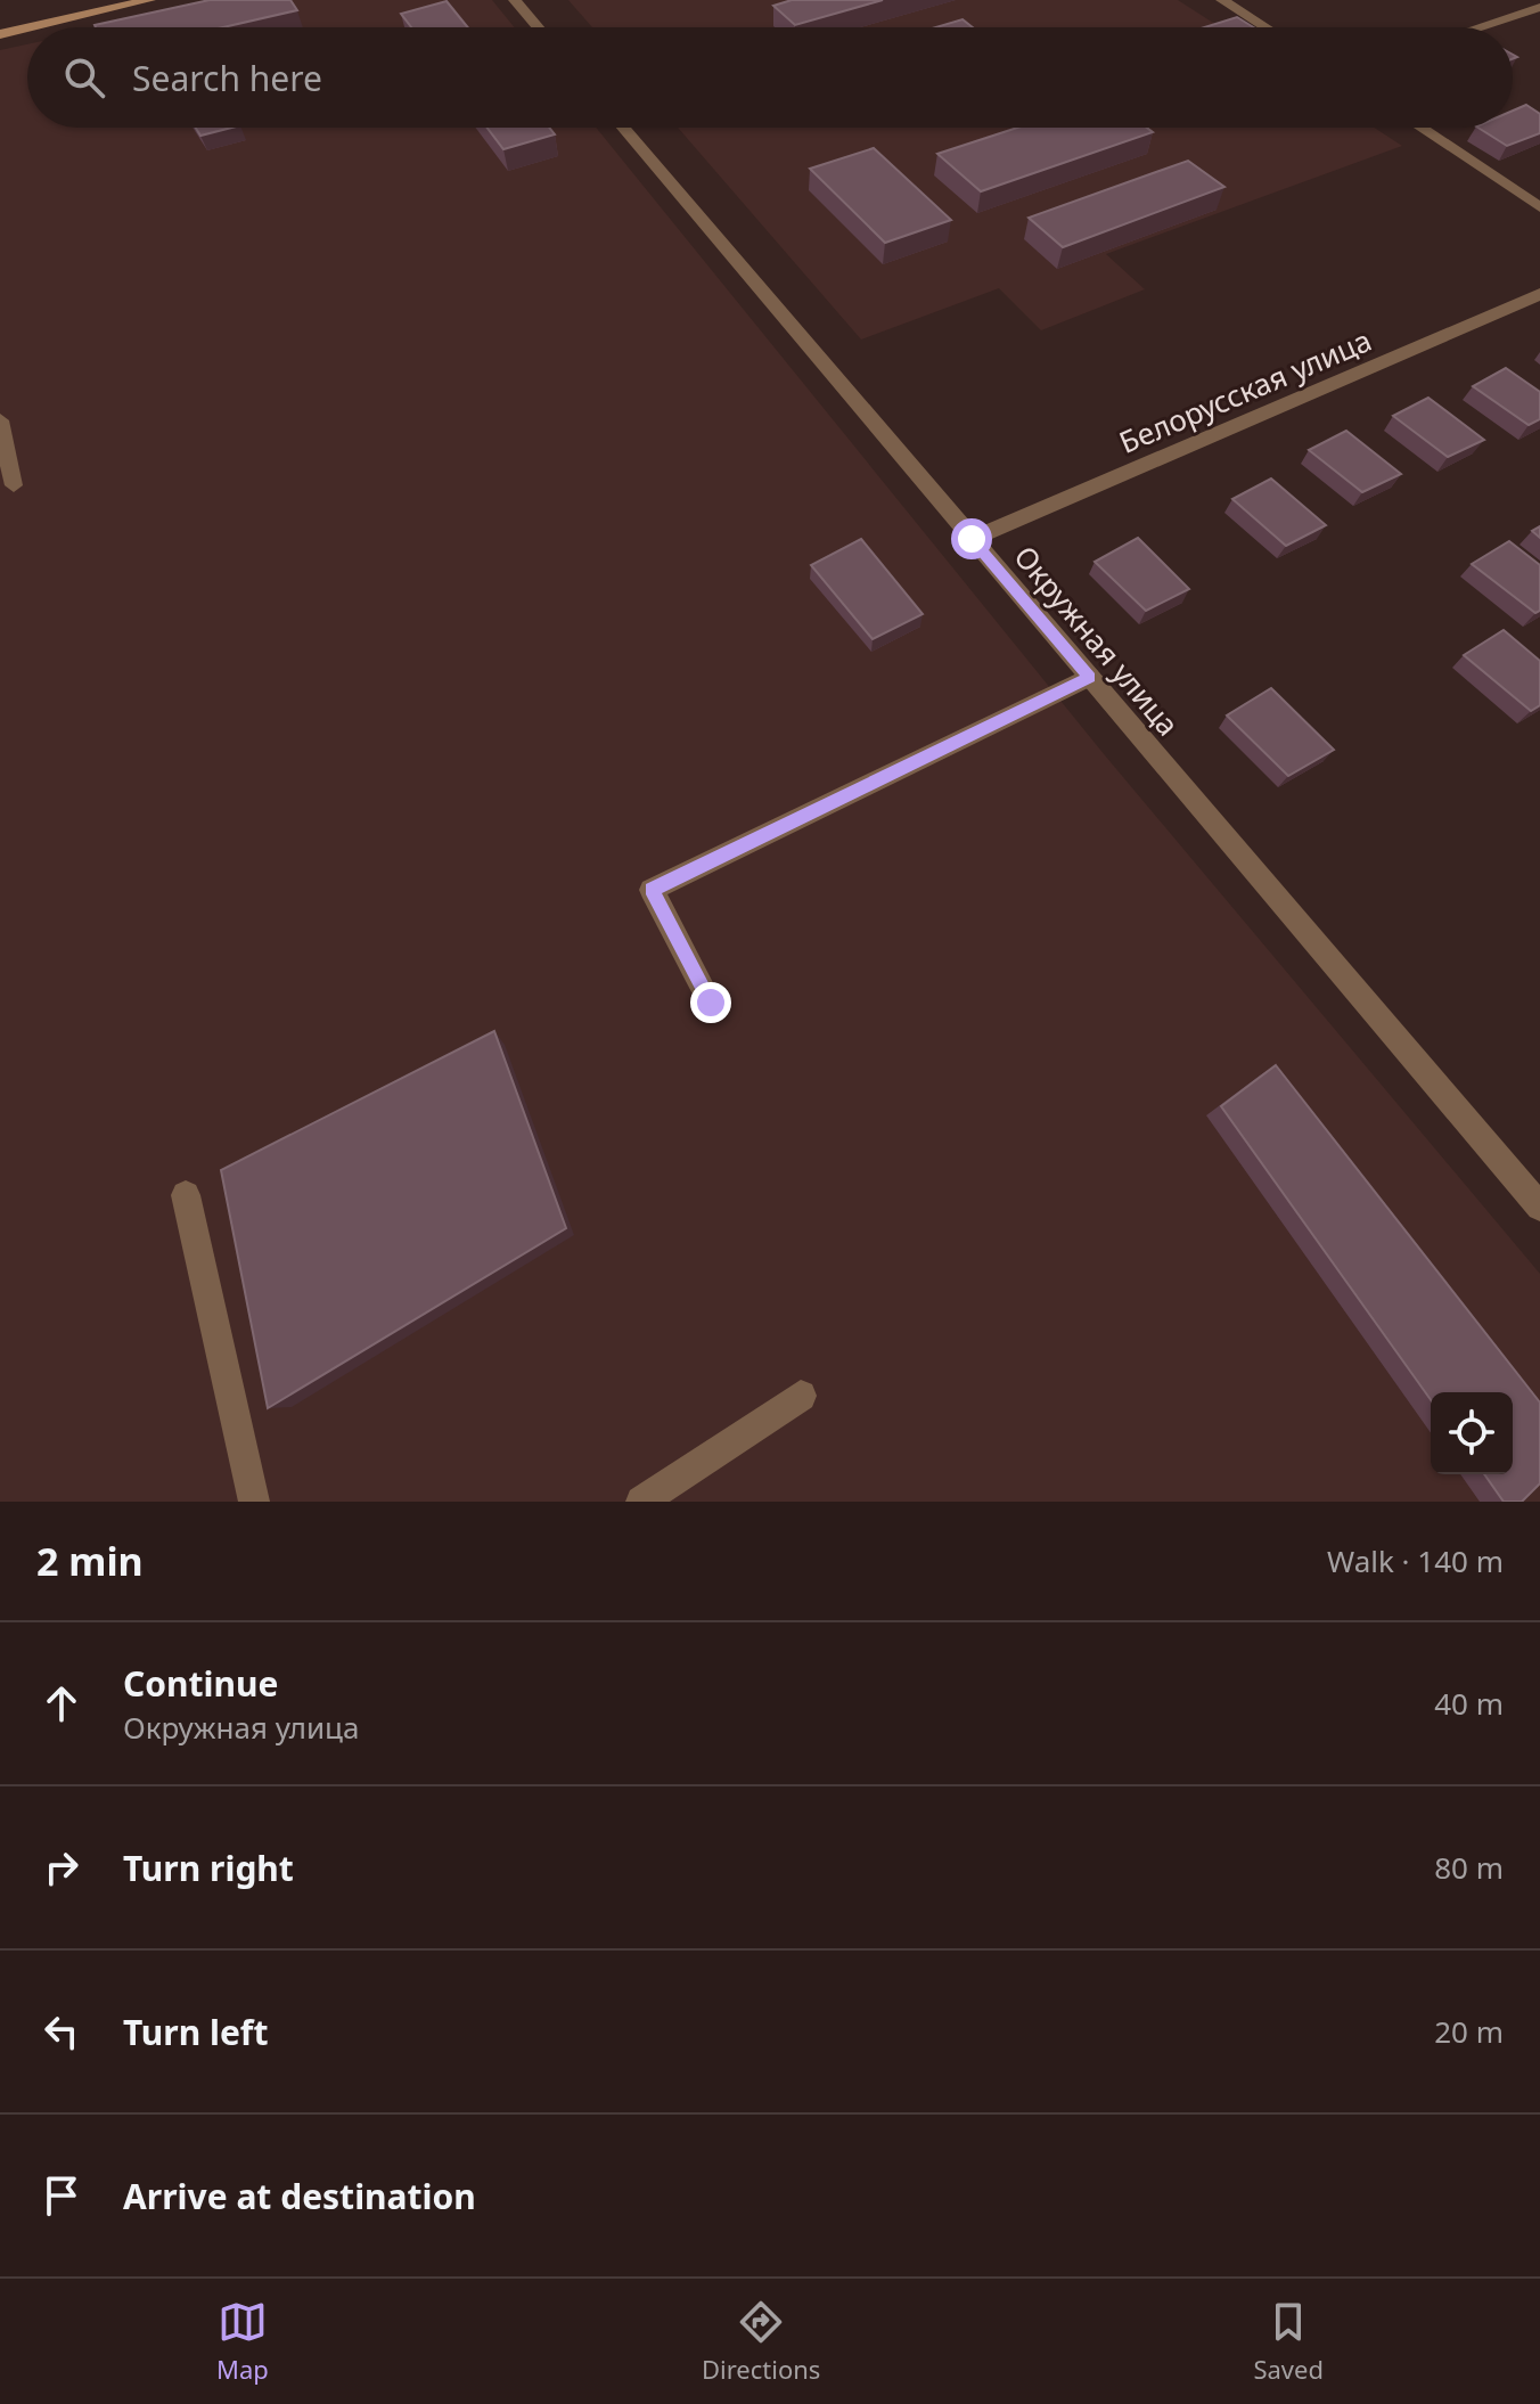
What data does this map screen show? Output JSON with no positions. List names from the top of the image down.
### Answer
{
  "streets": {
    "street": ["Белорусская улица", "Окружная улица"]
  },
  "crossings": [
    ["Белорусская улица", "Окружная улица"]
  ],
  "page": {
    "search": "Search here",
    "heading": ["2 min", "Walk · 140 m"],
    "list": [
      ["Continue", "Окружная улица", "40 m"],
      ["Turn right", "80 m"],
      ["Turn left", "20 m"],
      "Arrive at destination"
    ],
    "nav": ["Map", "Directions", "Saved"]
  }
}
